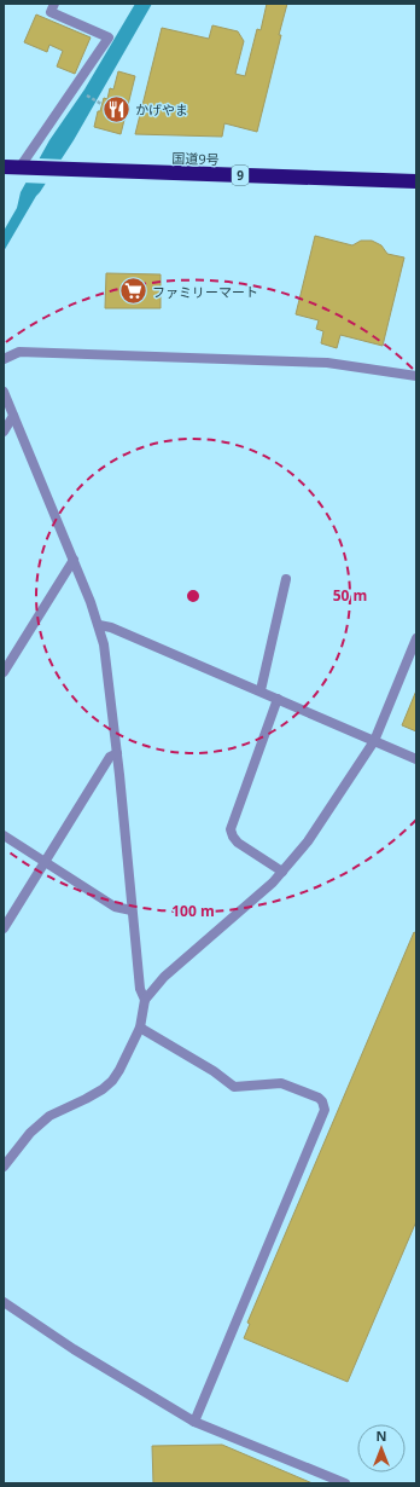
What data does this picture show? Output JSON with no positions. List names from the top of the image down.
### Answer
{
  "streets": {
    "highway": ["国道9号", "9"]
  },
  "places": {
    "restaurant": ["かげやま"],
    "supermarket": ["ファミリーマート"]
  },
  "north": "top",
  "rings": ["50 m", "100 m"]
}
